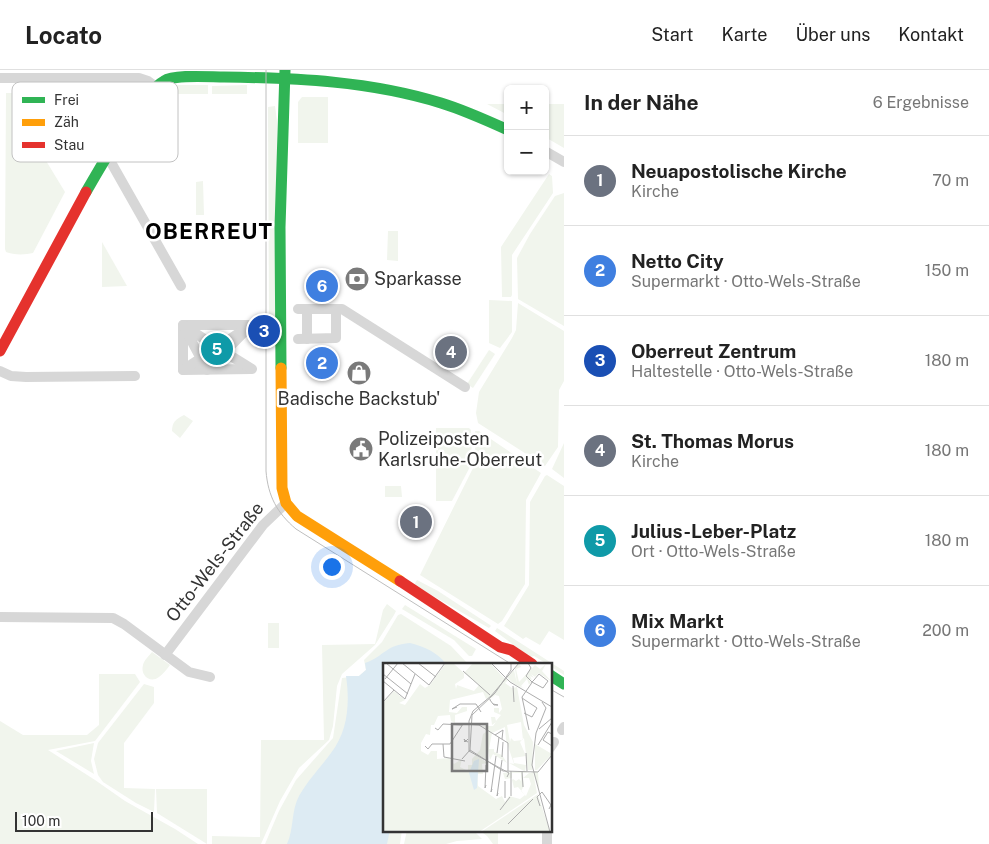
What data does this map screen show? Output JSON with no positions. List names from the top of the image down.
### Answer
{
  "streets": {
    "street": ["Otto-Wels-Straße"]
  },
  "districts": ["OBERREUT"],
  "places": {
    "bank": ["Sparkasse"],
    "shop": ["Badische Backstub'"],
    "public building": ["Polizeiposten Karlsruhe-Oberreut"]
  },
  "legend": ["Frei", "Zäh", "Stau"],
  "scale_bar": "100 m",
  "page": {
    "header": "Locato",
    "nav": [
      "Start",
      "Karte",
      "Über uns",
      "Kontakt"
    ],
    "heading": ["In der Nähe", "6 Ergebnisse"],
    "map_buttons": ["+", "−"],
    "list": [
      {
        "mark": "1",
        "name": "Neuapostolische Kirche",
        "note": "Kirche",
        "value": "70 m"
      },
      {
        "mark": "2",
        "name": "Netto City",
        "note": "Supermarkt · Otto-Wels-Straße",
        "value": "150 m"
      },
      {
        "mark": "3",
        "name": "Oberreut Zentrum",
        "note": "Haltestelle · Otto-Wels-Straße",
        "value": "180 m"
      },
      {
        "mark": "4",
        "name": "St. Thomas Morus",
        "note": "Kirche",
        "value": "180 m"
      },
      {
        "mark": "5",
        "name": "Julius-Leber-Platz",
        "note": "Ort · Otto-Wels-Straße",
        "value": "180 m"
      },
      {
        "mark": "6",
        "name": "Mix Markt",
        "note": "Supermarkt · Otto-Wels-Straße",
        "value": "200 m"
      }
    ],
    "pins": [
      "6",
      "3",
      "5",
      "4",
      "2",
      "1"
    ],
    "scale": "100 m"
  }
}
